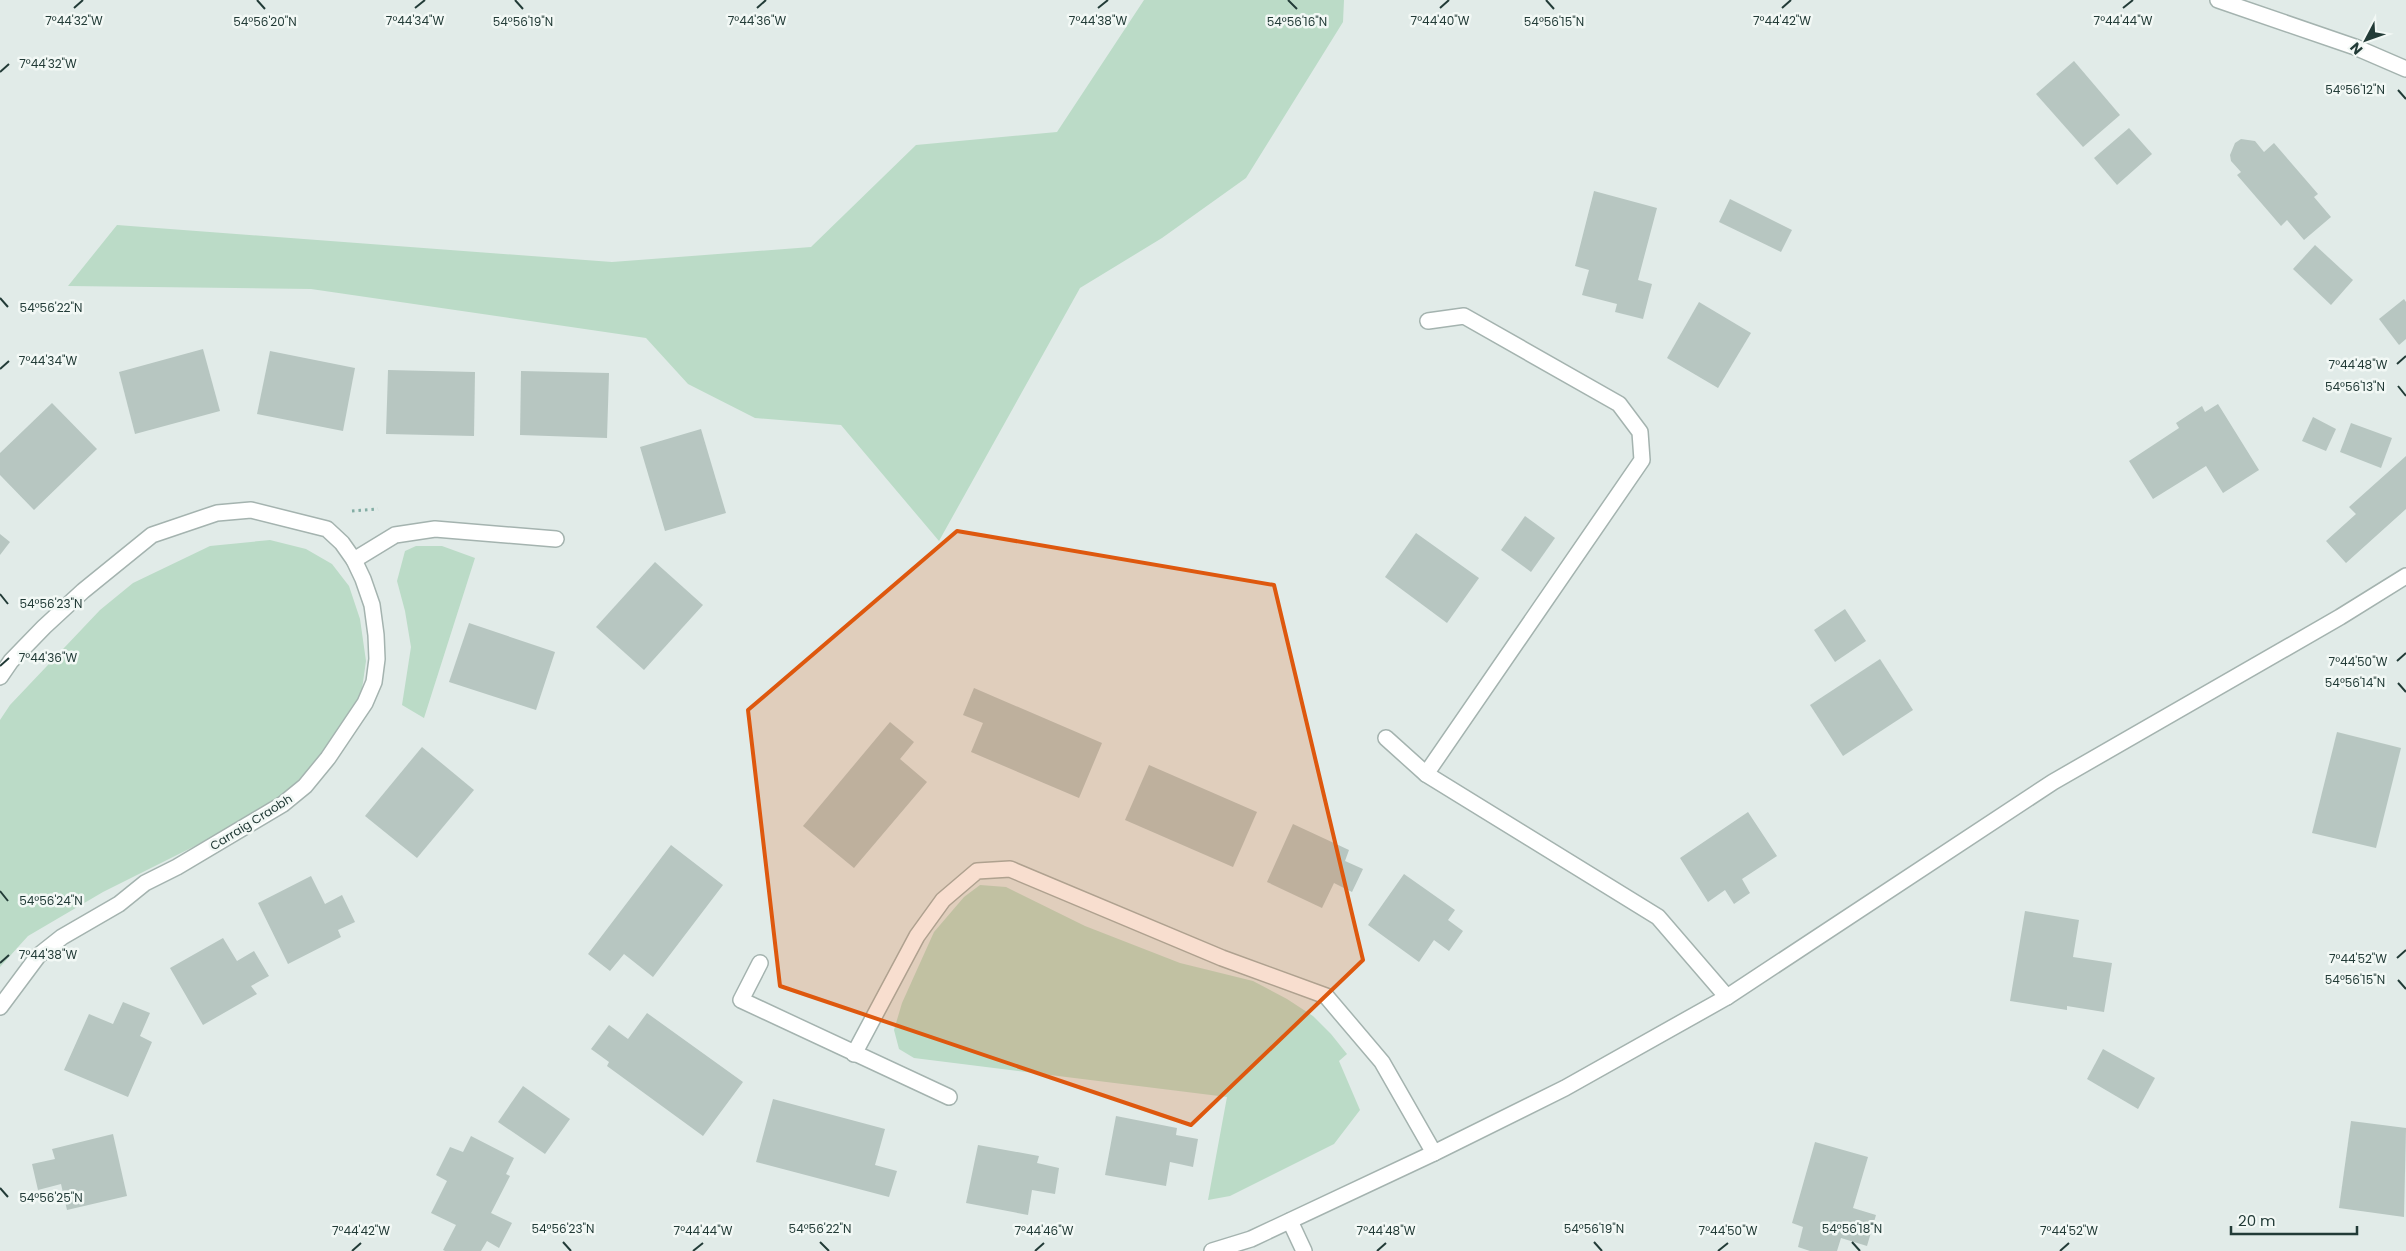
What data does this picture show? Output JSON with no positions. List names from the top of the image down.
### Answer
{
  "streets": {
    "street": ["Carraig Craobh"]
  },
  "scale_bar": "20 m",
  "north": "bottom left",
  "coordinates": [
    "7°44'32\"W",
    "7°44'34\"W",
    "7°44'36\"W",
    "7°44'38\"W",
    "7°44'40\"W",
    "7°44'42\"W",
    "7°44'44\"W",
    "54°56'20\"N",
    "54°56'19\"N",
    "54°56'16\"N",
    "54°56'15\"N",
    "54°56'12\"N",
    "54°56'22\"N",
    "7°44'48\"W",
    "54°56'13\"N",
    "54°56'23\"N",
    "7°44'50\"W",
    "54°56'14\"N",
    "54°56'24\"N",
    "7°44'52\"W",
    "54°56'25\"N",
    "54°56'18\"N",
    "7°44'46\"W"
  ]
}
